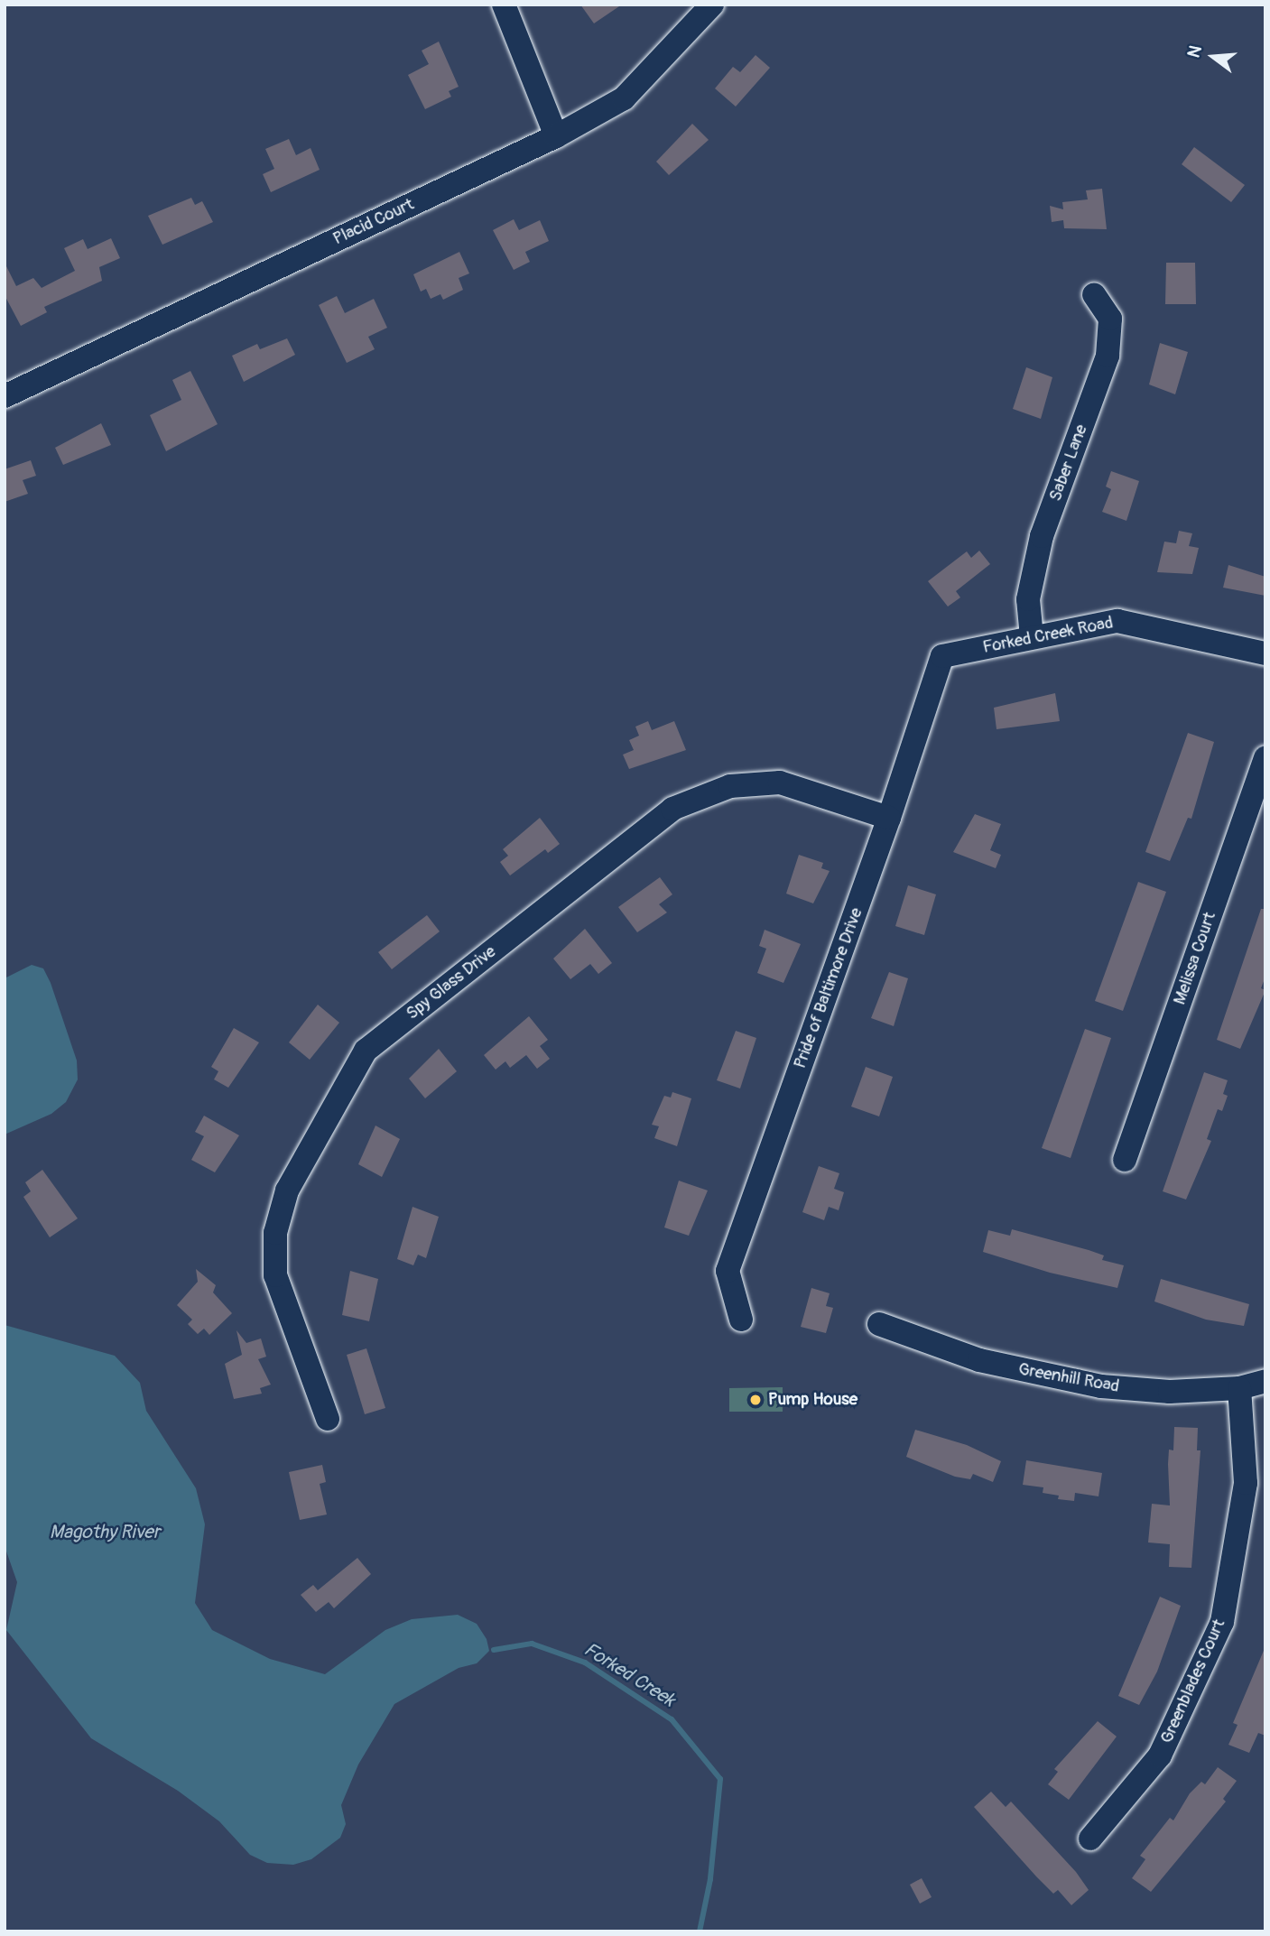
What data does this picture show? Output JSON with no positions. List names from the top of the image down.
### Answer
{
  "streets": {
    "street": [
      "Placid Court",
      "Saber Lane",
      "Forked Creek Road",
      "Melissa Court",
      "Spy Glass Drive",
      "Pride of Baltimore Drive",
      "Greenhill Road",
      "Greenblades Court"
    ]
  },
  "crossings": [
    ["Saber Lane", "Forked Creek Road"],
    ["Forked Creek Road", "Pride of Baltimore Drive"],
    ["Spy Glass Drive", "Pride of Baltimore Drive"],
    ["Greenhill Road", "Greenblades Court"]
  ],
  "water": ["Magothy River", "Forked Creek"],
  "places": ["Pump House"],
  "north": "left"
}
